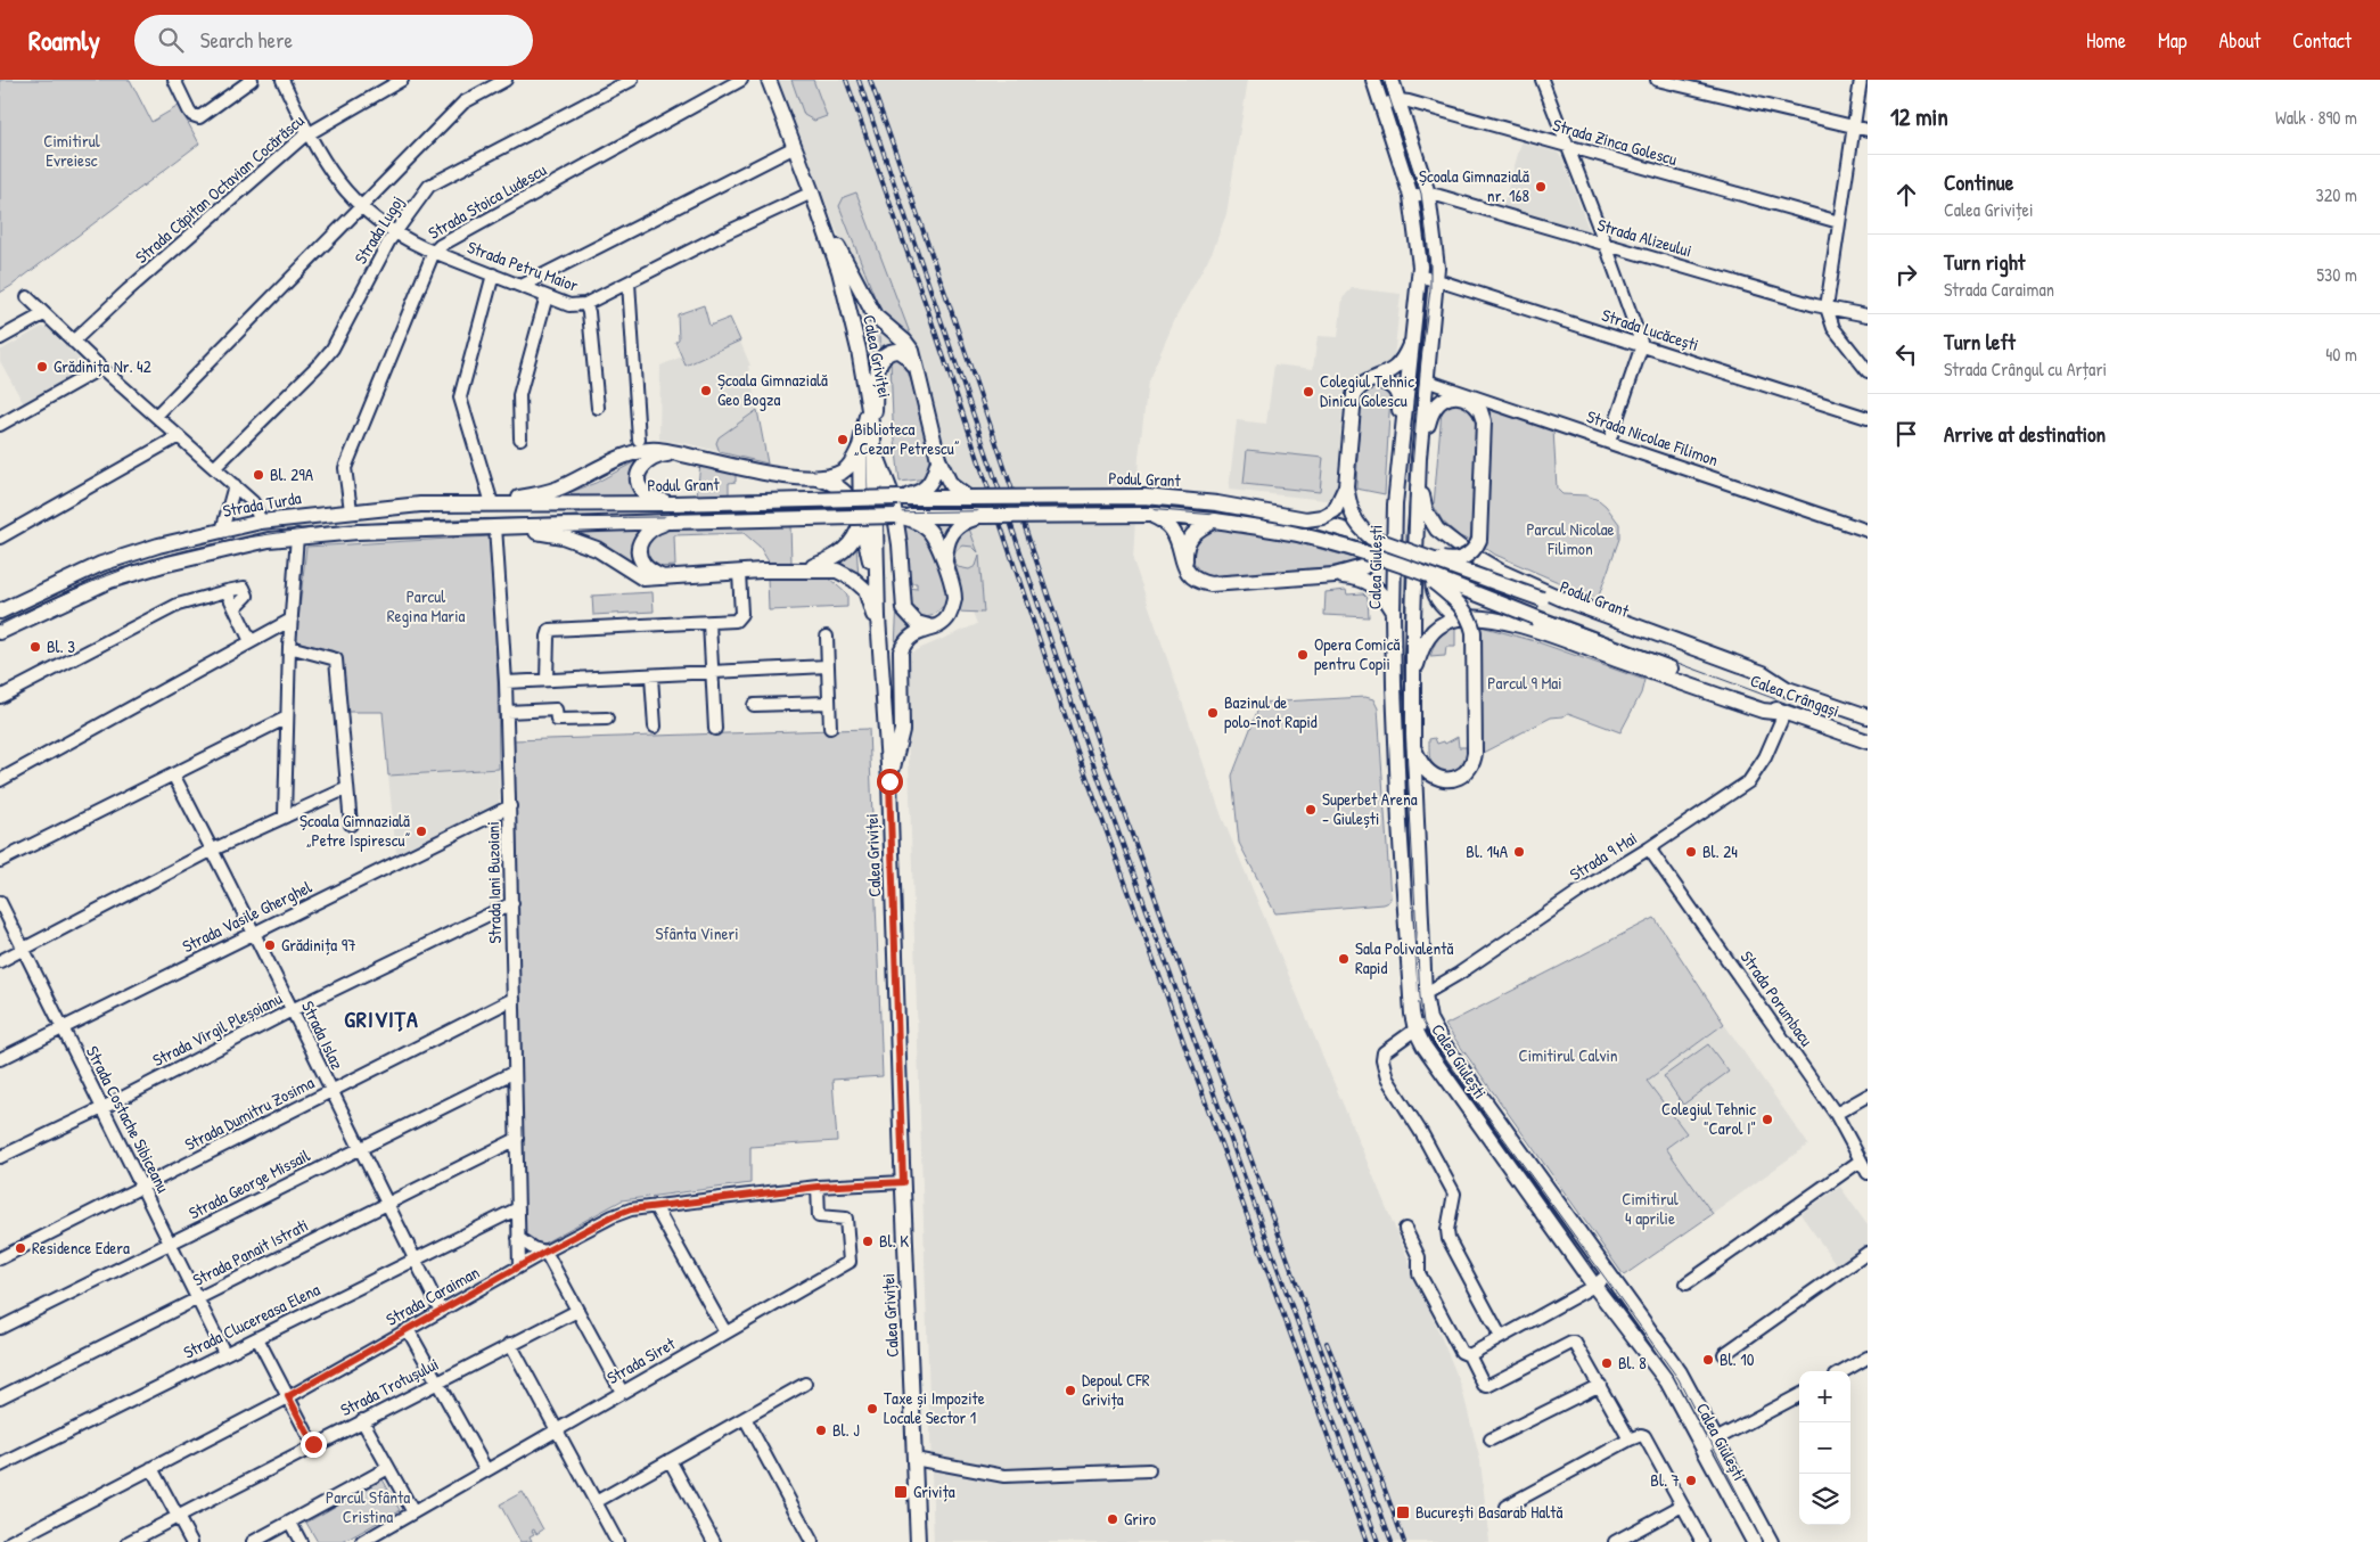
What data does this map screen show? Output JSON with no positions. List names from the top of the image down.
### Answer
{
  "streets": {
    "main road": [
      "Calea Griviței",
      "Podul Grant",
      "Strada Turda",
      "Calea Giulești",
      "Calea Crângași"
    ],
    "street": [
      "Strada Zinca Golescu",
      "Strada Căpitan Octavian Cocărăscu",
      "Strada Stoica Ludescu",
      "Strada Lugoj",
      "Strada Alizeului",
      "Strada Petru Maior",
      "Strada Lucăcești",
      "Strada Nicolae Filimon",
      "Strada 9 Mai",
      "Strada Iani Buzoiani",
      "Strada Vasile Gherghel",
      "Strada Porumbacu",
      "Strada Virgil Pleșoianu",
      "Strada Islaz",
      "Strada Dumitru Zosima",
      "Strada Costache Sibiceanu",
      "Strada George Missail",
      "Strada Panait Istrati",
      "Strada Caraiman",
      "Strada Clucereasa Elena",
      "Strada Siret",
      "Strada Trotușului"
    ]
  },
  "crossings": [
    ["Strada Zinca Golescu", "Calea Giulești"],
    ["Strada Căpitan Octavian Cocărăscu", "Strada Petru Maior"],
    ["Strada Stoica Ludescu", "Strada Petru Maior"],
    ["Strada Stoica Ludescu", "Strada Turda"],
    ["Strada Lugoj", "Strada Petru Maior"],
    ["Strada Alizeului", "Calea Giulești"],
    ["Strada Petru Maior", "Calea Griviței"],
    ["Strada Lucăcești", "Calea Giulești"],
    ["Calea Griviței", "Strada Caraiman"],
    ["Strada Nicolae Filimon", "Calea Giulești"],
    ["Podul Grant", "Strada Turda"],
    ["Podul Grant", "Calea Crângași"],
    ["Podul Grant", "Strada Iani Buzoiani"],
    ["Calea Giulești", "Strada 9 Mai"],
    ["Calea Crângași", "Strada 9 Mai"],
    ["Strada 9 Mai", "Strada Porumbacu"],
    ["Strada Iani Buzoiani", "Strada Vasile Gherghel"],
    ["Strada Iani Buzoiani", "Strada Virgil Pleșoianu"],
    ["Strada Iani Buzoiani", "Strada Dumitru Zosima"],
    ["Strada Iani Buzoiani", "Strada George Missail"],
    ["Strada Iani Buzoiani", "Strada Panait Istrati"],
    ["Strada Iani Buzoiani", "Strada Caraiman"],
    ["Strada Iani Buzoiani", "Strada Clucereasa Elena"],
    ["Strada Vasile Gherghel", "Strada Islaz"],
    ["Strada Vasile Gherghel", "Strada Costache Sibiceanu"],
    ["Strada Virgil Pleșoianu", "Strada Islaz"],
    ["Strada Virgil Pleșoianu", "Strada Costache Sibiceanu"],
    ["Strada Islaz", "Strada Dumitru Zosima"],
    ["Strada Islaz", "Strada George Missail"],
    ["Strada Islaz", "Strada Panait Istrati"],
    ["Strada Islaz", "Strada Caraiman"],
    ["Strada Islaz", "Strada Clucereasa Elena"],
    ["Strada Dumitru Zosima", "Strada Costache Sibiceanu"],
    ["Strada Costache Sibiceanu", "Strada George Missail"],
    ["Strada Costache Sibiceanu", "Strada Panait Istrati"],
    ["Strada Costache Sibiceanu", "Strada Clucereasa Elena"],
    ["Strada Caraiman", "Strada Siret"]
  ],
  "districts": ["GRIVIȚA"],
  "parks": [
    "Cimitirul Evreiesc",
    "Parcul Nicolae Filimon",
    "Parcul Regina Maria",
    "Parcul 9 Mai",
    "Sfânta Vineri",
    "Cimitirul Calvin",
    "Cimitirul 4 aprilie",
    "Parcul Sfânta Cristina"
  ],
  "places": {
    "other": [
      "Școala Gimnazială nr. 168",
      "Grădinița Nr. 42",
      "Școala Gimnazială Geo Bogza",
      "Colegiul Tehnic Dinicu Golescu",
      "Biblioteca „Cezar Petrescu”",
      "Bl. 29A",
      "Bl. 3",
      "Opera Comică pentru Copii",
      "Bazinul de polo-înot Rapid",
      "Superbet Arena - Giulești",
      "Școala Gimnazială „Petre Ispirescu”",
      "Bl. 14A",
      "Bl. 24",
      "Grădinița 97",
      "Sala Polivalentă Rapid",
      "Colegiul Tehnic \"Carol I\"",
      "Bl. K",
      "Residence Edera",
      "Bl. 10",
      "Bl. 8",
      "Depoul CFR Grivița",
      "Taxe și Impozite Locale Sector 1",
      "Bl. J",
      "Bl. 7",
      "Griro"
    ],
    "transit": ["Grivița", "București Basarab Haltă"]
  },
  "page": {
    "header": "Roamly",
    "search": "Search here",
    "nav": [
      "Home",
      "Map",
      "About",
      "Contact"
    ],
    "heading": ["12 min", "Walk · 890 m"],
    "list": [
      ["Continue", "Calea Griviței", "320 m"],
      ["Turn right", "Strada Caraiman", "530 m"],
      ["Turn left", "Strada Crângul cu Arțari", "40 m"],
      "Arrive at destination"
    ],
    "map_buttons": ["+", "−"]
  }
}
